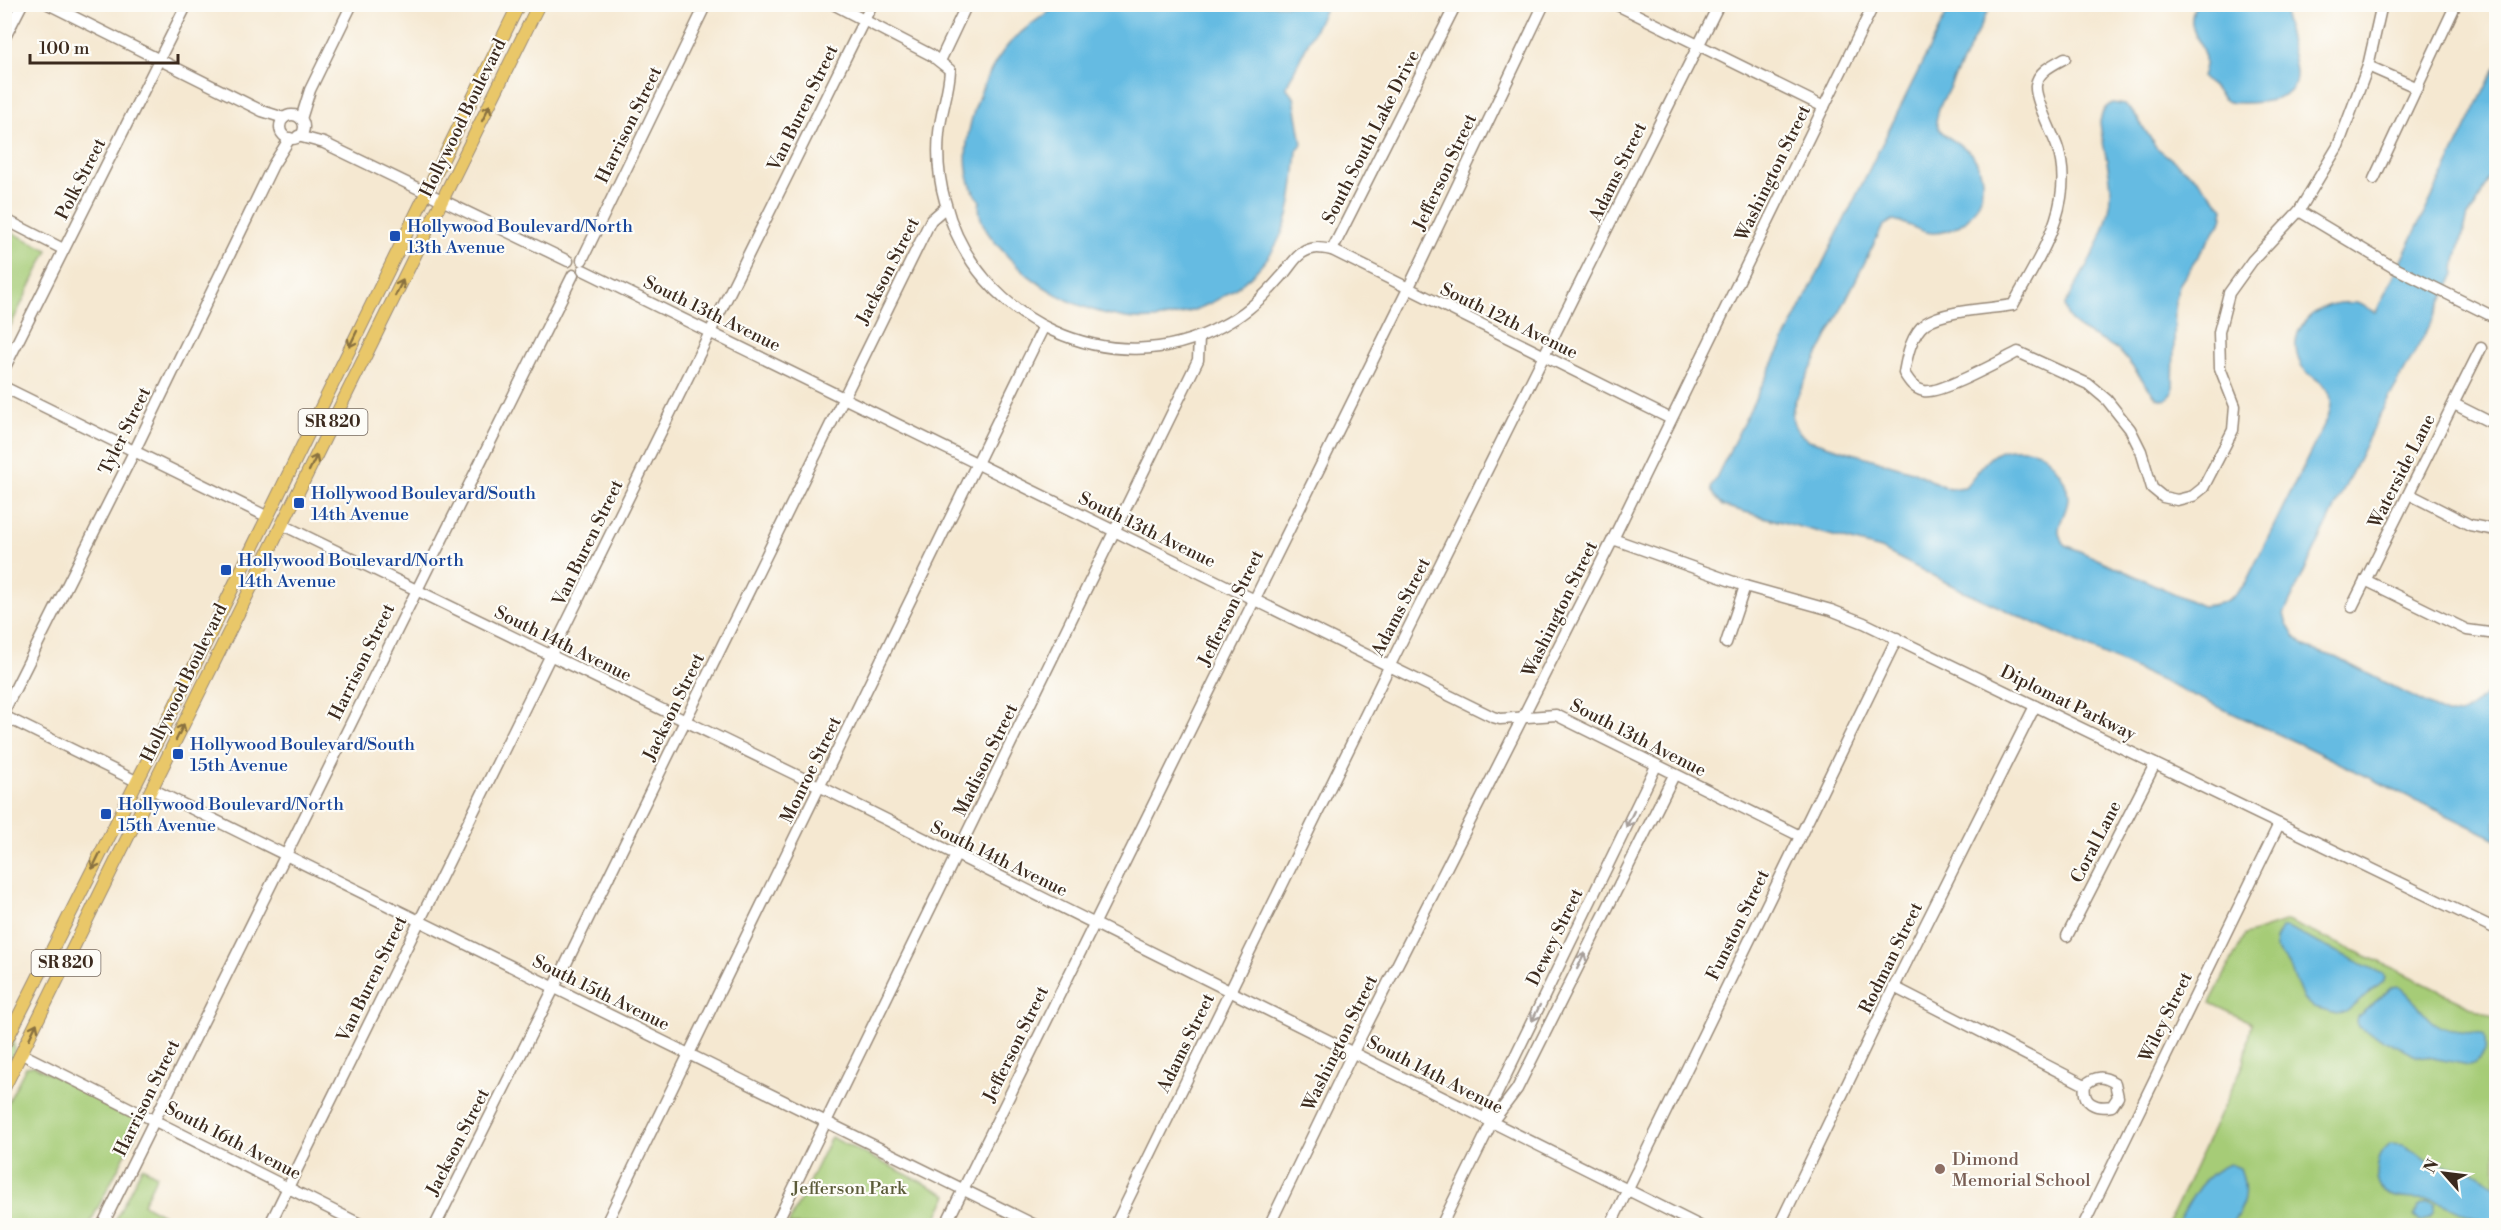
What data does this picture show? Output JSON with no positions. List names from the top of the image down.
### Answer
{
  "streets": {
    "main road": ["Hollywood Boulevard", "SR 820"],
    "street": [
      "Van Buren Street",
      "Harrison Street",
      "South South Lake Drive",
      "Jefferson Street",
      "Adams Street",
      "Washington Street",
      "Polk Street",
      "Jackson Street",
      "South 13th Avenue",
      "South 12th Avenue",
      "Tyler Street",
      "Waterside Lane",
      "South 14th Avenue",
      "Diplomat Parkway",
      "Madison Street",
      "Monroe Street",
      "Coral Lane",
      "Funston Street",
      "Dewey Street",
      "Rodman Street",
      "South 15th Avenue",
      "Wiley Street",
      "South 16th Avenue"
    ]
  },
  "crossings": [
    ["Van Buren Street", "South 13th Avenue"],
    ["Van Buren Street", "South 14th Avenue"],
    ["Van Buren Street", "South 15th Avenue"],
    ["Van Buren Street", "South 16th Avenue"],
    ["Hollywood Boulevard", "South 14th Avenue"],
    ["Hollywood Boulevard", "South 15th Avenue"],
    ["Hollywood Boulevard", "South 16th Avenue"],
    ["Harrison Street", "South 13th Avenue"],
    ["Harrison Street", "South 14th Avenue"],
    ["Harrison Street", "South 15th Avenue"],
    ["Harrison Street", "South 16th Avenue"],
    ["South South Lake Drive", "Jackson Street"],
    ["South South Lake Drive", "South 12th Avenue"],
    ["South South Lake Drive", "Madison Street"],
    ["South South Lake Drive", "Monroe Street"],
    ["Jefferson Street", "South 13th Avenue"],
    ["Jefferson Street", "South 12th Avenue"],
    ["Jefferson Street", "South 14th Avenue"],
    ["Jefferson Street", "South 15th Avenue"],
    ["Adams Street", "South 13th Avenue"],
    ["Adams Street", "South 12th Avenue"],
    ["Adams Street", "South 14th Avenue"],
    ["Washington Street", "South 13th Avenue"],
    ["Washington Street", "South 12th Avenue"],
    ["Washington Street", "South 14th Avenue"],
    ["Washington Street", "Diplomat Parkway"],
    ["Jackson Street", "South 13th Avenue"],
    ["Jackson Street", "South 14th Avenue"],
    ["Jackson Street", "South 15th Avenue"],
    ["South 13th Avenue", "Madison Street"],
    ["South 13th Avenue", "Monroe Street"],
    ["South 13th Avenue", "Funston Street"],
    ["South 13th Avenue", "Dewey Street"],
    ["South 14th Avenue", "Madison Street"],
    ["South 14th Avenue", "Monroe Street"],
    ["South 14th Avenue", "Funston Street"],
    ["South 14th Avenue", "Dewey Street"],
    ["Diplomat Parkway", "Coral Lane"],
    ["Diplomat Parkway", "Funston Street"],
    ["Diplomat Parkway", "Rodman Street"],
    ["Diplomat Parkway", "Wiley Street"],
    ["Madison Street", "South 15th Avenue"],
    ["Monroe Street", "South 15th Avenue"]
  ],
  "parks": ["Jefferson Park"],
  "places": {
    "transit": [
      "Hollywood Boulevard/North 13th Avenue",
      "Hollywood Boulevard/South 14th Avenue",
      "Hollywood Boulevard/North 14th Avenue",
      "Hollywood Boulevard/South 15th Avenue",
      "Hollywood Boulevard/North 15th Avenue"
    ],
    "other": ["Dimond Memorial School"]
  },
  "scale_bar": "100 m",
  "north": "top left"
}
